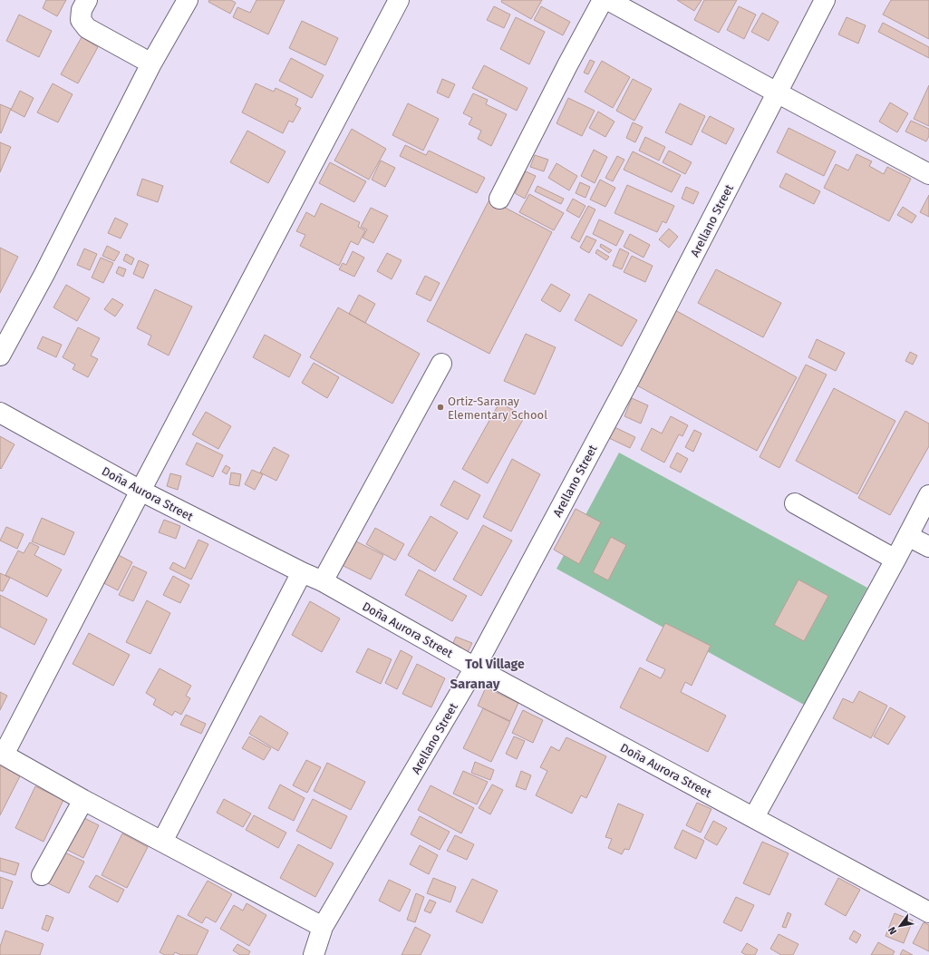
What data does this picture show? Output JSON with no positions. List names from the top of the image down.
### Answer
{
  "streets": {
    "street": ["Arellano Street", "Doña Aurora Street"]
  },
  "crossings": [
    ["Arellano Street", "Doña Aurora Street"]
  ],
  "districts": ["Tol Village", "Saranay"],
  "places": ["Ortiz-Saranay Elementary School"],
  "north": "bottom left"
}
